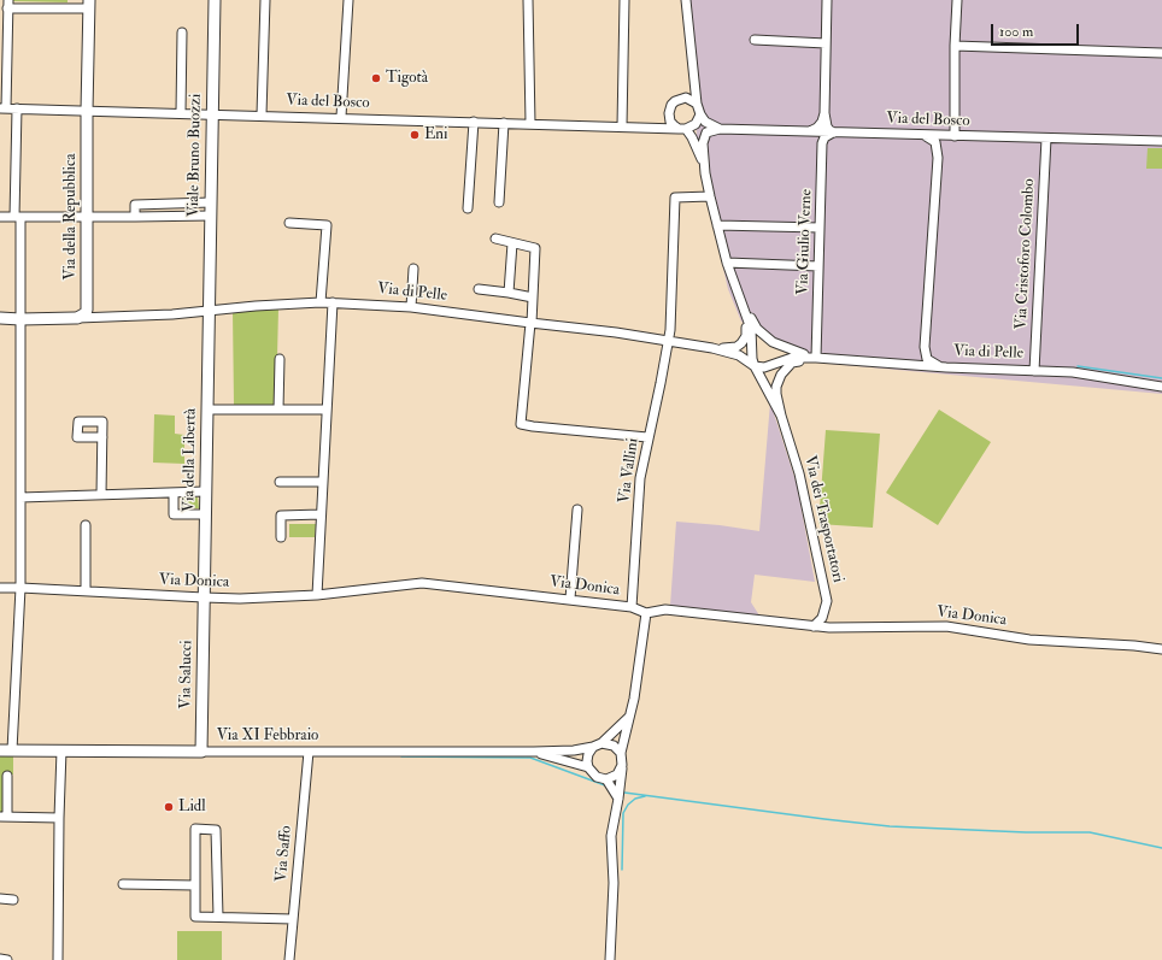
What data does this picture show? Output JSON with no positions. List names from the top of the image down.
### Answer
{
  "streets": {
    "main road": [
      "Viale Bruno Buozzi",
      "Via della Repubblica",
      "Via di Pelle",
      "Via della Libertà",
      "Via Salucci",
      "Via XI Febbraio"
    ],
    "street": [
      "Via del Bosco",
      "Via Giulio Verne",
      "Via Cristoforo Colombo",
      "Via Vallini",
      "Via dei Trasportatori",
      "Via Donica",
      "Via Saffo"
    ]
  },
  "crossings": [
    ["Via del Bosco", "Viale Bruno Buozzi"],
    ["Via del Bosco", "Via della Repubblica"],
    ["Via del Bosco", "Via Giulio Verne"],
    ["Via del Bosco", "Via Cristoforo Colombo"],
    ["Viale Bruno Buozzi", "Via di Pelle"],
    ["Viale Bruno Buozzi", "Via della Libertà"],
    ["Via della Repubblica", "Via di Pelle"],
    ["Via Giulio Verne", "Via di Pelle"],
    ["Via Giulio Verne", "Via dei Trasportatori"],
    ["Via Cristoforo Colombo", "Via di Pelle"],
    ["Via di Pelle", "Via della Libertà"],
    ["Via di Pelle", "Via Vallini"],
    ["Via di Pelle", "Via dei Trasportatori"],
    ["Via della Libertà", "Via Donica"],
    ["Via della Libertà", "Via Salucci"],
    ["Via Vallini", "Via Donica"],
    ["Via dei Trasportatori", "Via Donica"],
    ["Via Donica", "Via Salucci"],
    ["Via Salucci", "Via XI Febbraio"],
    ["Via XI Febbraio", "Via Saffo"]
  ],
  "places": ["Tigotà", "Eni", "Lidl"],
  "scale_bar": "100 m"
}
